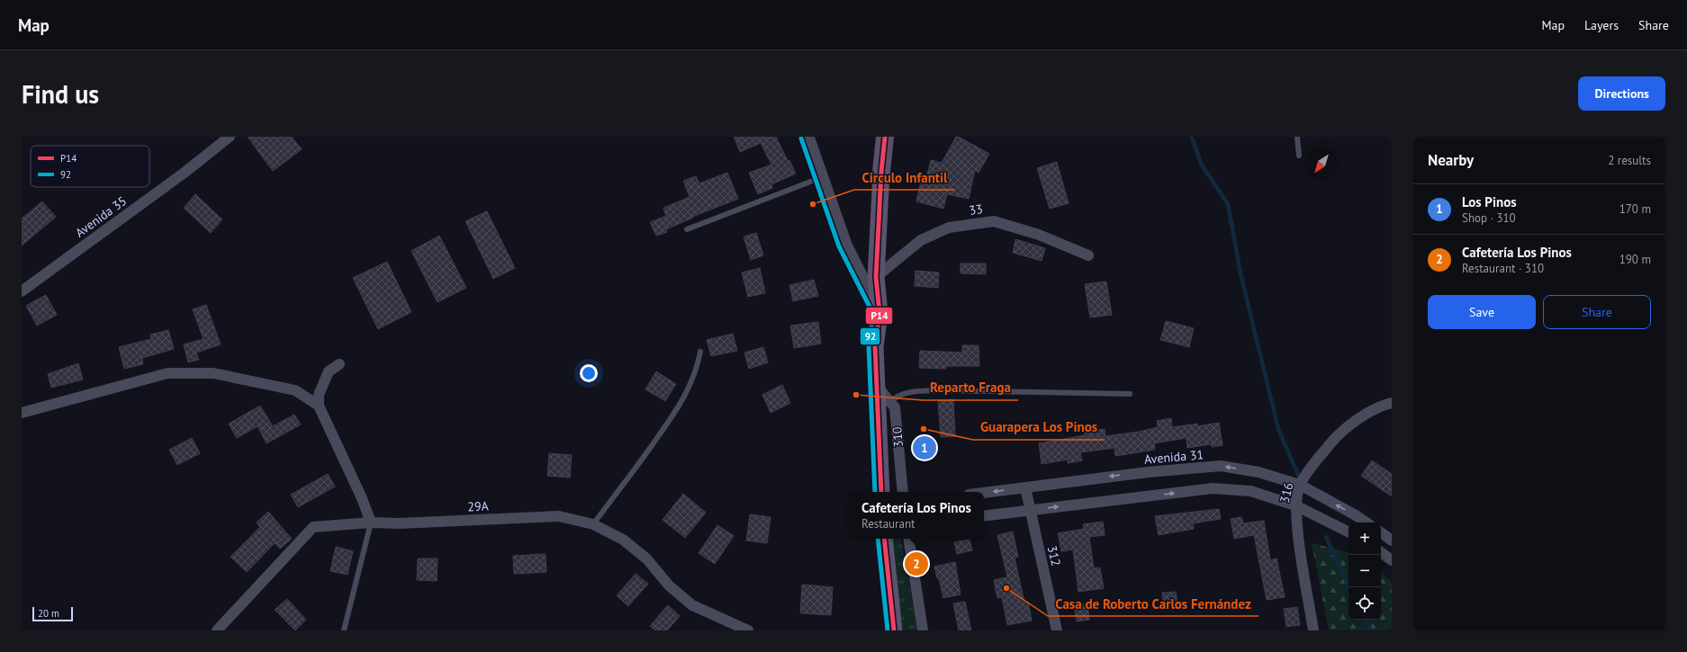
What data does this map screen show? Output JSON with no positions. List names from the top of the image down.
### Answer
{
  "streets": {
    "street": [
      "33",
      "Avenida 35",
      "310",
      "Avenida 31",
      "316",
      "29A",
      "312"
    ]
  },
  "crossings": [
    ["Avenida 31", "316"],
    ["Avenida 31", "312"]
  ],
  "places": [
    "Círculo Infantil",
    "Reparto Fraga",
    "Guarapera Los Pinos",
    "Casa de Roberto Carlos Fernández"
  ],
  "lines": ["transit line P14", "transit line 92"],
  "legend": ["P14", "92"],
  "scale_bar": "20 m",
  "north": "bottom left",
  "page": {
    "header": "Map",
    "nav": ["Map", "Layers", "Share"],
    "buttons": [
      "Directions",
      ["Save", "Share"]
    ],
    "title": "Find us",
    "heading": ["Nearby", "2 results"],
    "list": [
      {
        "mark": "1",
        "name": "Los Pinos",
        "note": "Shop · 310",
        "value": "170 m"
      },
      {
        "mark": "2",
        "name": "Cafetería Los Pinos",
        "note": "Restaurant · 310",
        "value": "190 m"
      }
    ],
    "pins": ["1", "2"],
    "popup": ["Cafetería Los Pinos", "Restaurant"],
    "map_buttons": ["+", "−"],
    "scale": "20 m"
  }
}
